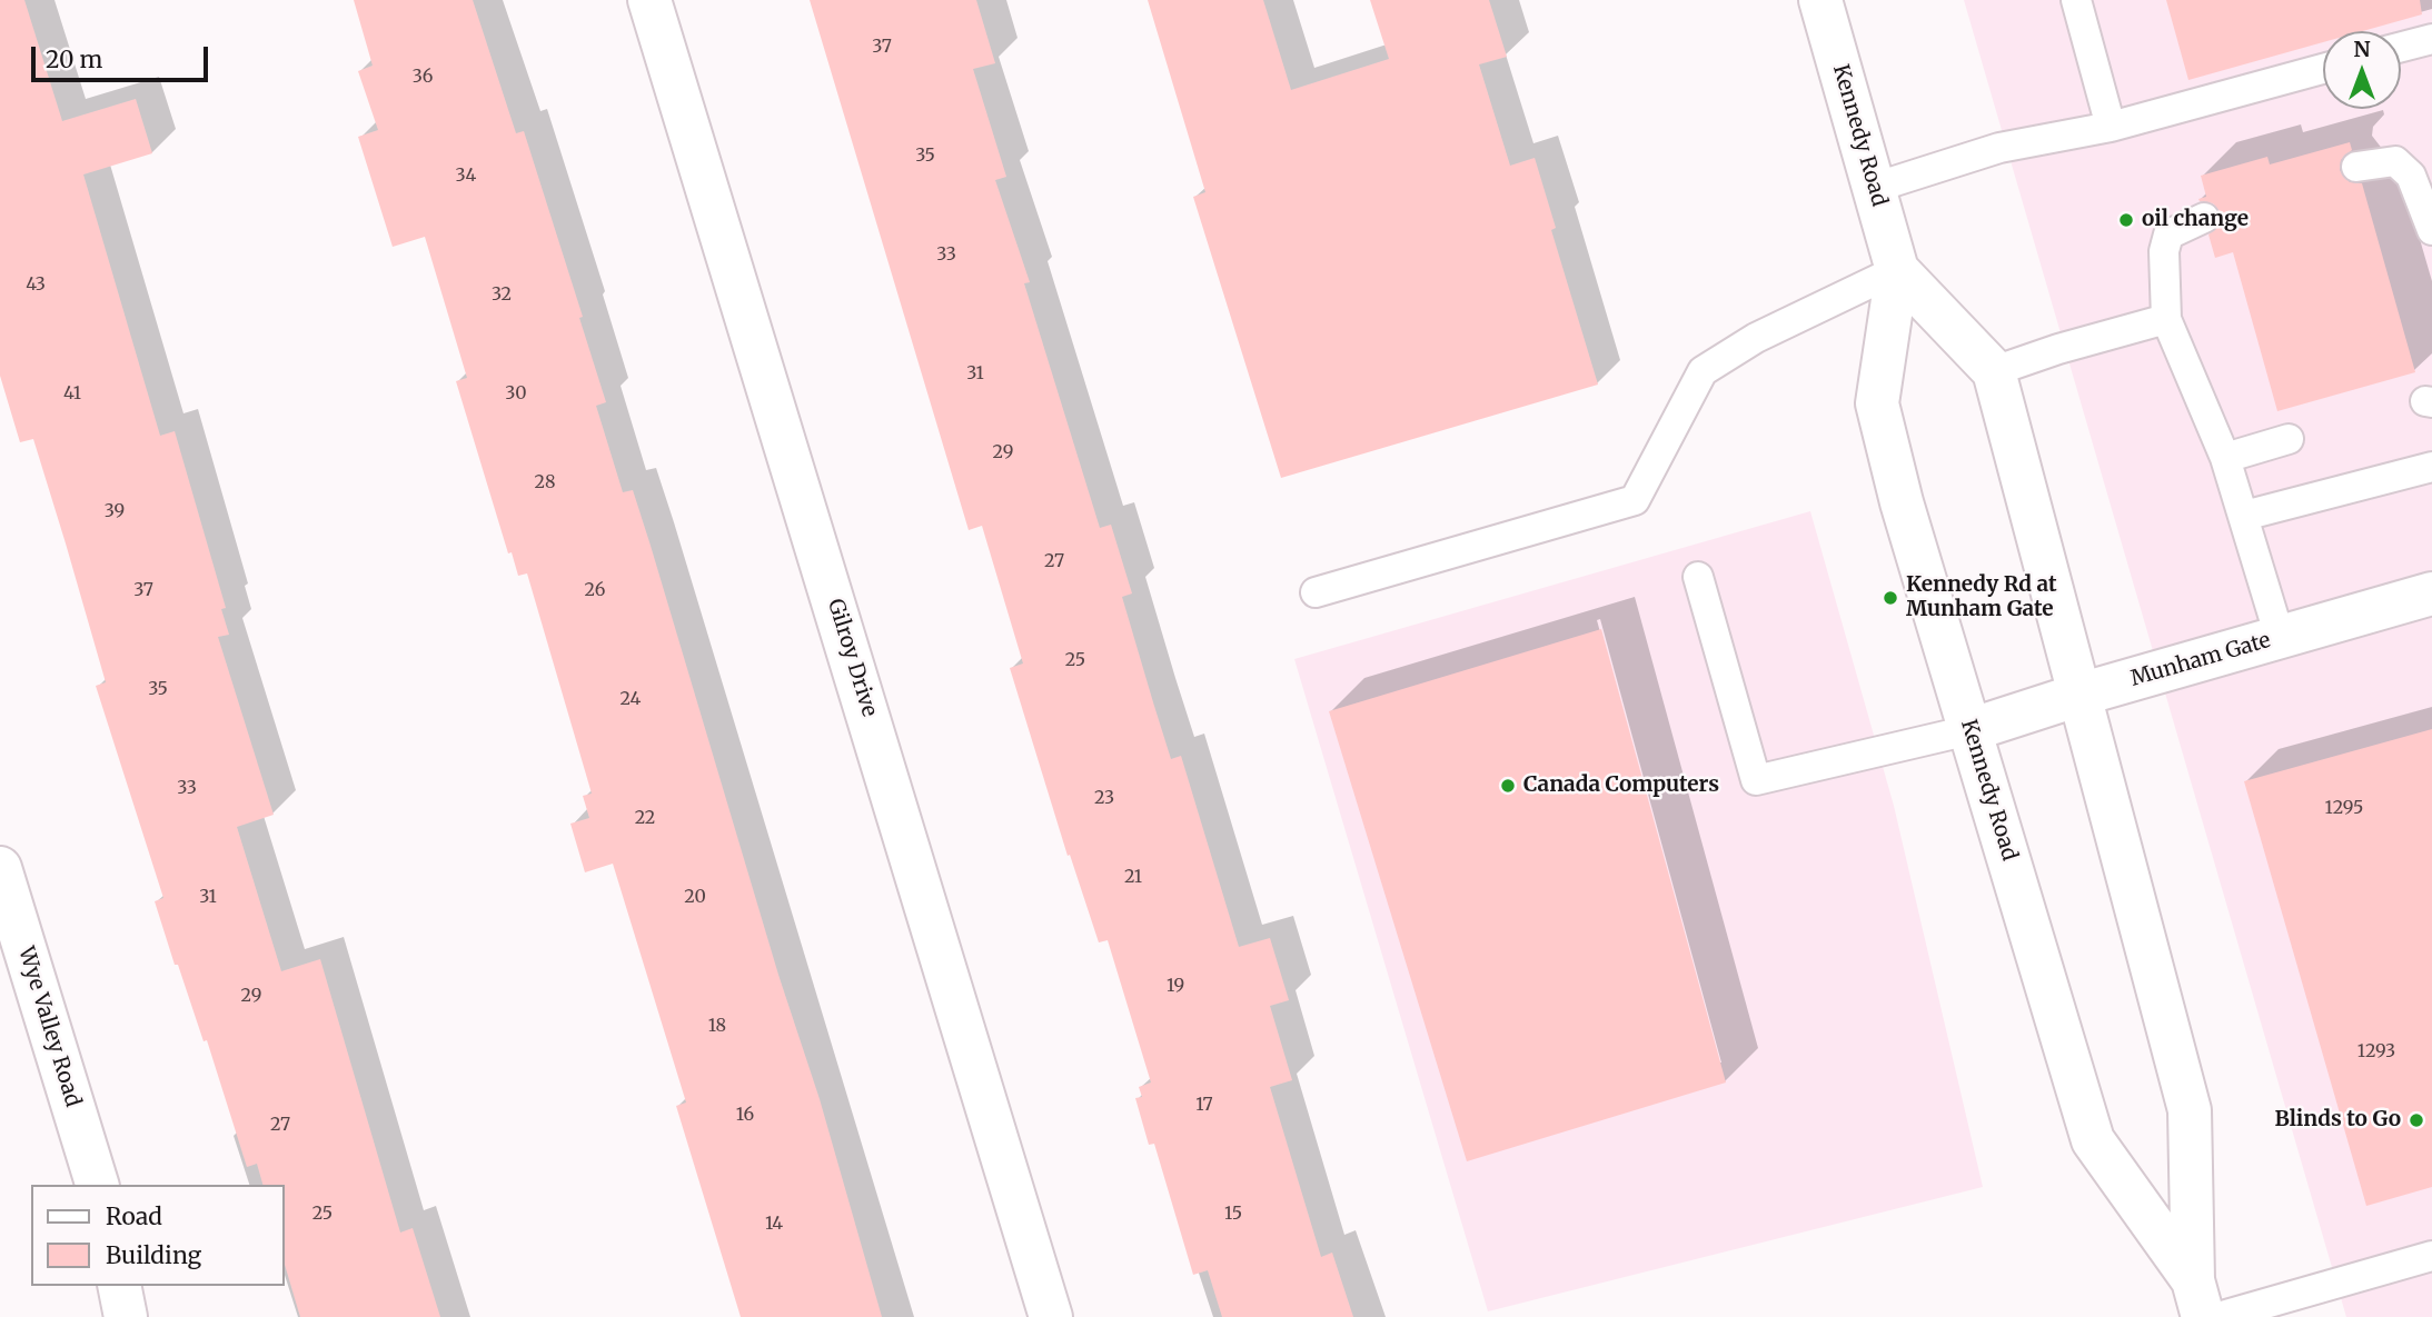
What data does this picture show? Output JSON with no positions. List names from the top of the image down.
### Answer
{
  "streets": {
    "main road": [
      "Kennedy Road",
      "Gilroy Drive",
      "Munham Gate",
      "Wye Valley Road"
    ]
  },
  "crossings": [
    ["Kennedy Road", "Munham Gate"]
  ],
  "places": [
    "oil change",
    "Kennedy Rd at Munham Gate",
    "Canada Computers",
    "Blinds to Go"
  ],
  "house_numbers": [
    "37",
    "36",
    "35",
    "34",
    "33",
    "43",
    "32",
    "31",
    "41",
    "30",
    "29",
    "28",
    "39",
    "27",
    "37",
    "26",
    "25",
    "35",
    "24",
    "33",
    "23",
    "1295",
    "22",
    "21",
    "31",
    "20",
    "19",
    "29",
    "18",
    "1293",
    "17",
    "16",
    "27",
    "25",
    "15",
    "14"
  ],
  "legend": ["Road", "Building"],
  "scale_bar": "20 m",
  "north": "top"
}
